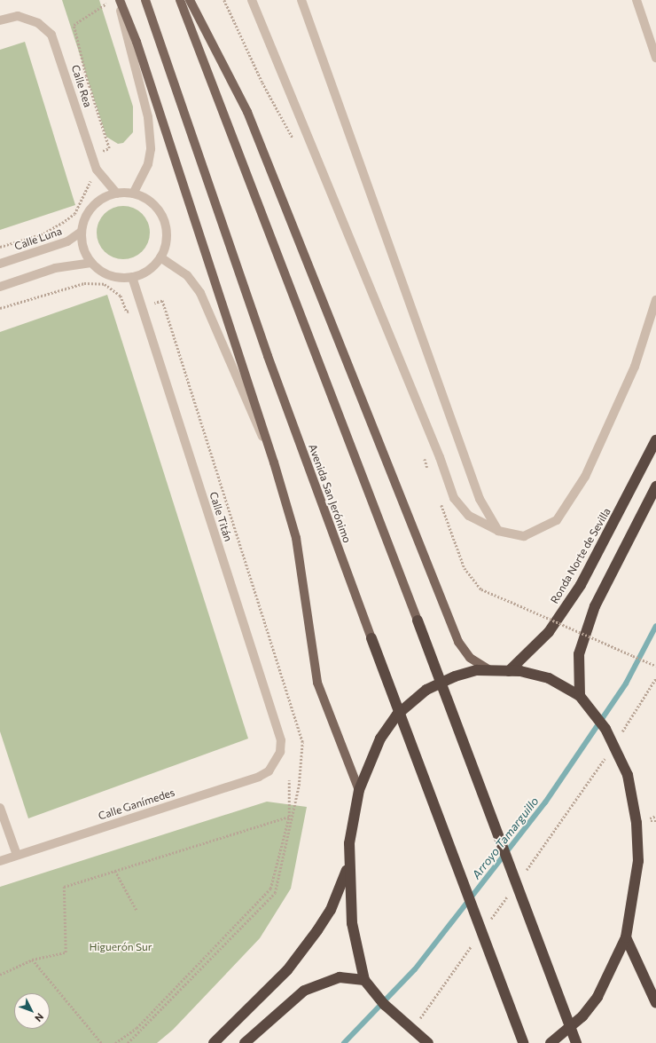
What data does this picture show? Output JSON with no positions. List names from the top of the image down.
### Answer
{
  "streets": {
    "highway": ["Ronda Norte de Sevilla"],
    "main road": ["Avenida San Jerónimo"],
    "street": [
      "Calle Rea",
      "Calle Luna",
      "Calle Titán",
      "Calle Ganímedes"
    ]
  },
  "crossings": [
    ["Calle Rea", "Calle Luna"],
    ["Calle Rea", "Calle Titán"],
    ["Calle Luna", "Calle Titán"],
    ["Calle Titán", "Calle Ganímedes"]
  ],
  "water": ["Arroyo Tamarguillo"],
  "parks": ["Higuerón Sur"],
  "north": "bottom right"
}
